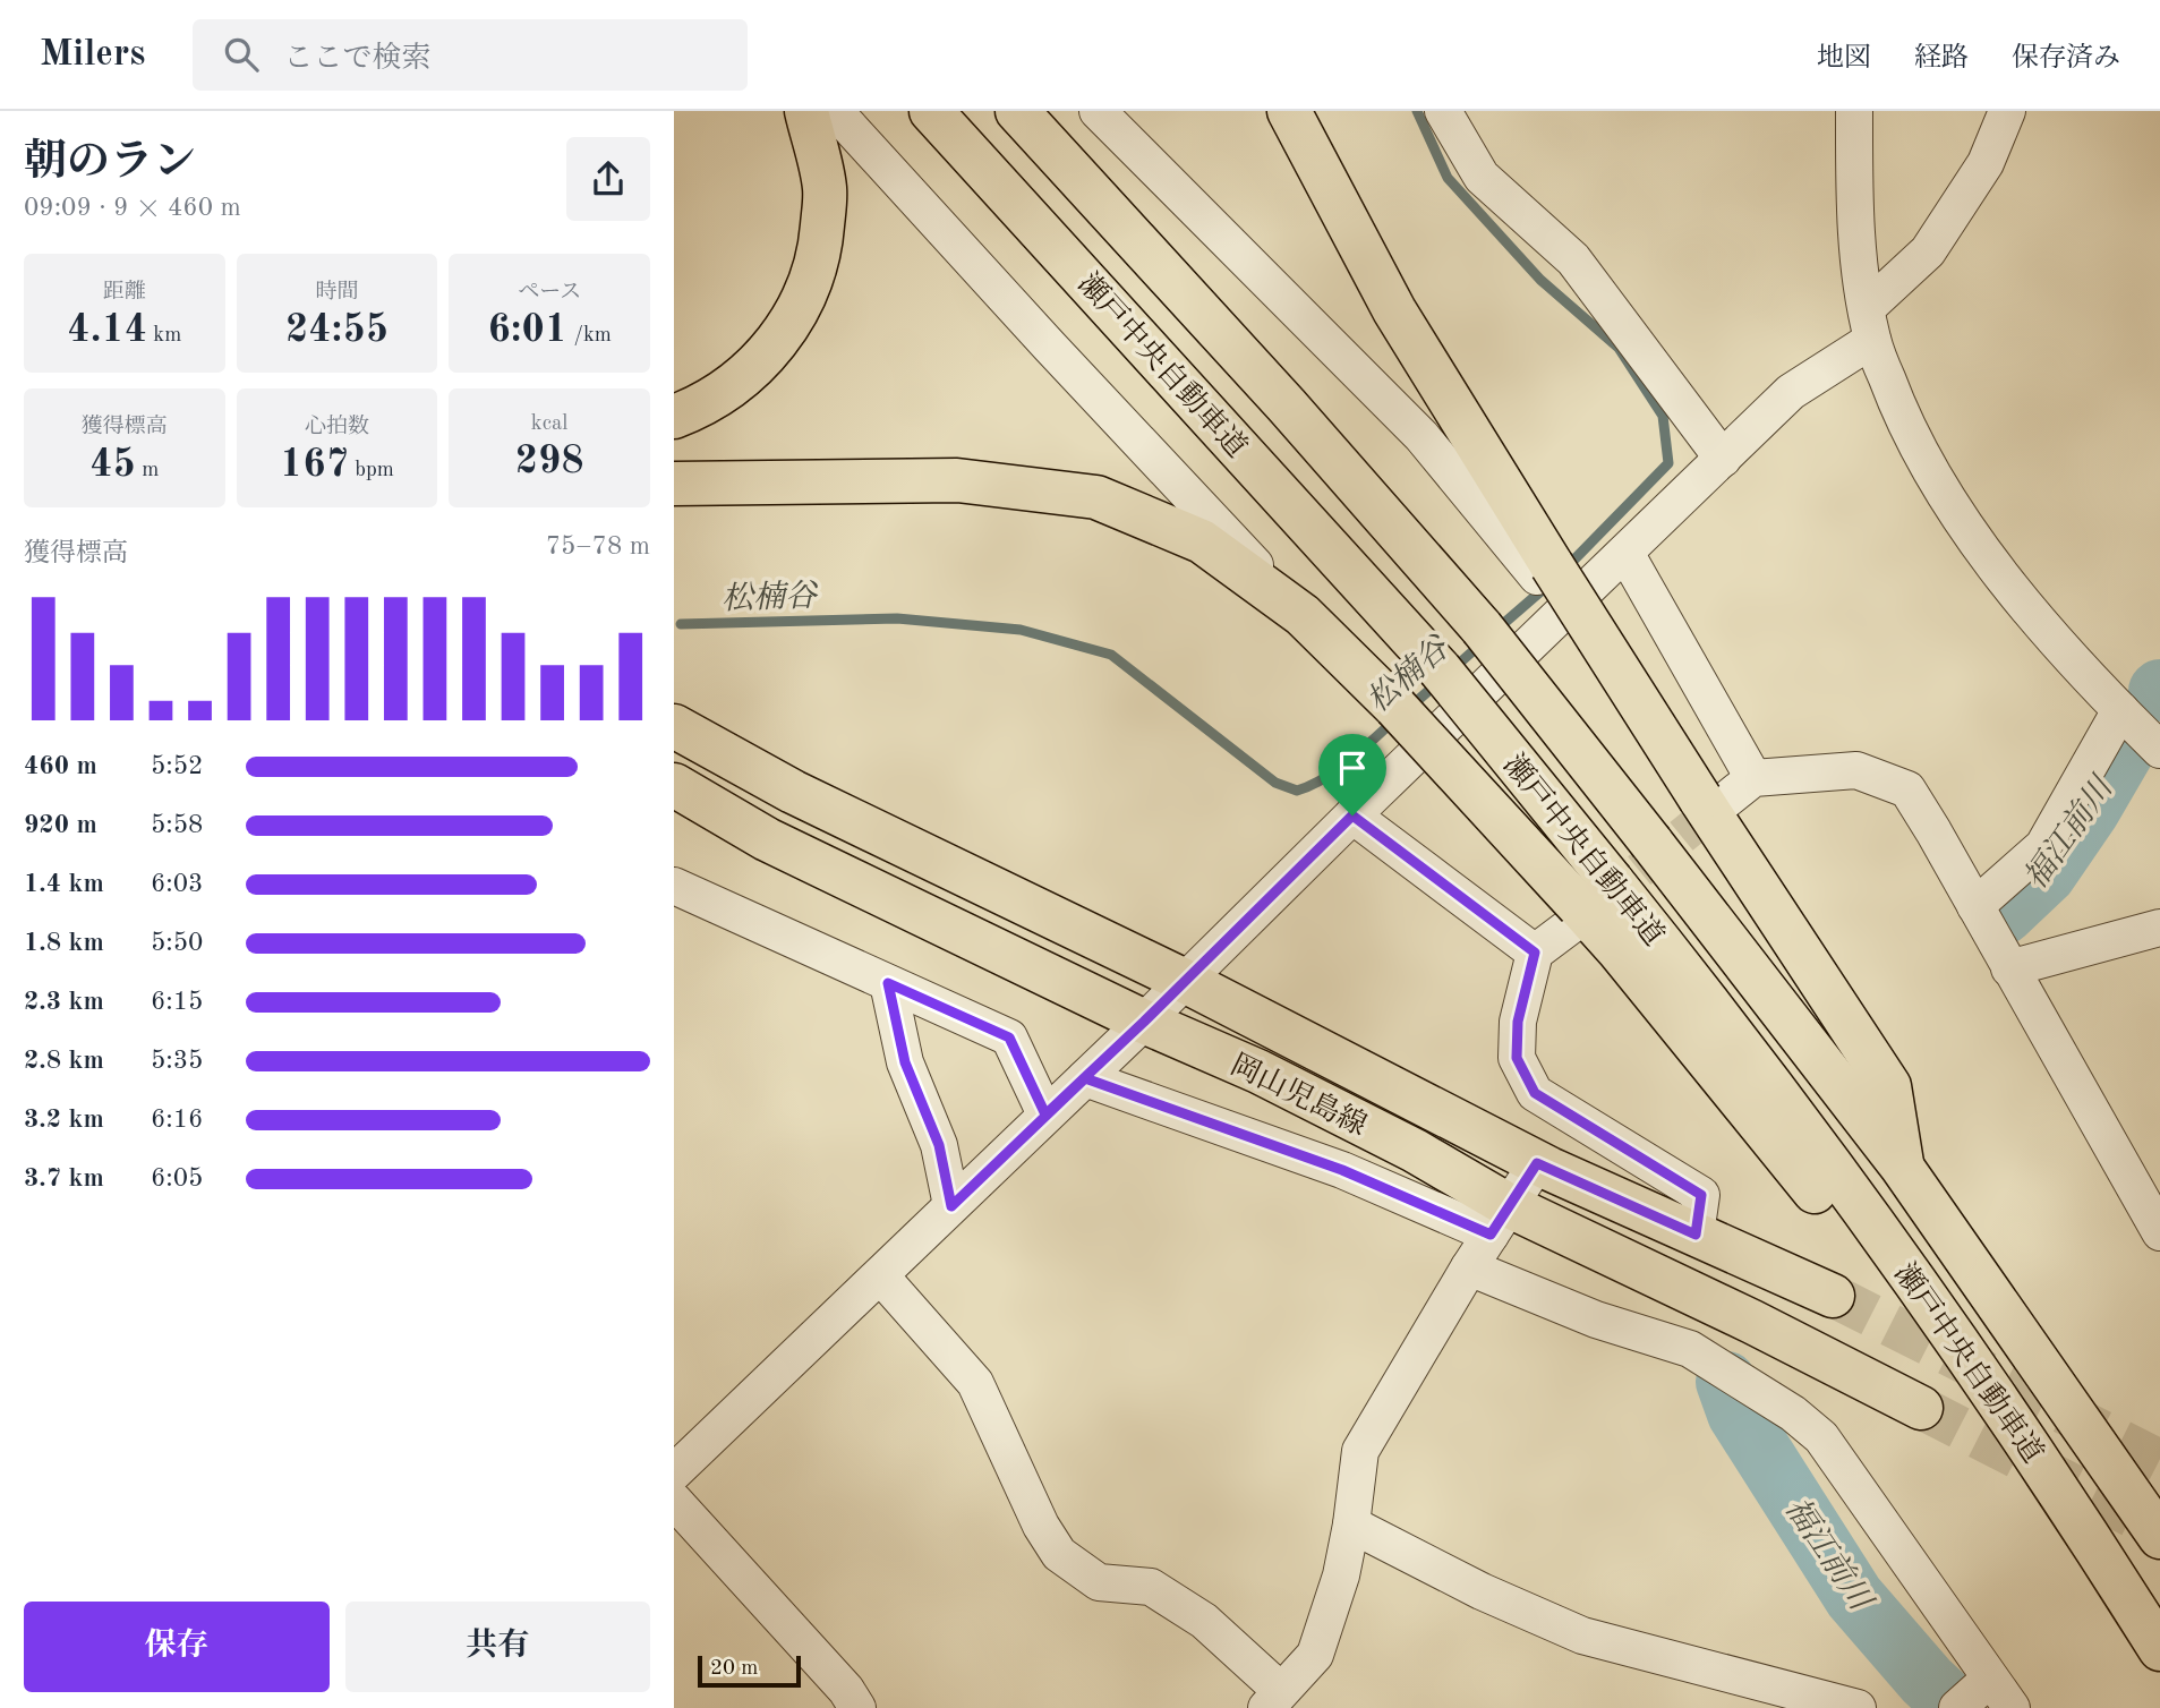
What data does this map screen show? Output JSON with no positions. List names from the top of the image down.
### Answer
{
  "streets": {
    "main road": ["瀬戸中央自動車道", "岡山児島線"]
  },
  "water": ["松楠谷", "福江前川"],
  "scale_bar": "20 m",
  "page": {
    "header": "Milers",
    "search": "ここで検索",
    "nav": ["地図", "経路", "保存済み"],
    "heading": ["朝のラン", "09:09 · 9 × 460 m"],
    "stats": [
      ["距離", "4.14 km"],
      ["時間", "24:55"],
      ["ペース", "6:01 /km"],
      ["獲得標高", "45 m"],
      ["心拍数", "167 bpm"],
      ["kcal", "298"]
    ],
    "chart": ["獲得標高", "75–78 m"],
    "list": [
      {
        "name": "460 m",
        "note": "5:52"
      },
      {
        "name": "920 m",
        "note": "5:58"
      },
      {
        "name": "1.4 km",
        "note": "6:03"
      },
      {
        "name": "1.8 km",
        "note": "5:50"
      },
      {
        "name": "2.3 km",
        "note": "6:15"
      },
      {
        "name": "2.8 km",
        "note": "5:35"
      },
      {
        "name": "3.2 km",
        "note": "6:16"
      },
      {
        "name": "3.7 km",
        "note": "6:05"
      }
    ],
    "buttons": ["保存", "共有"],
    "scale": "20 m"
  }
}
